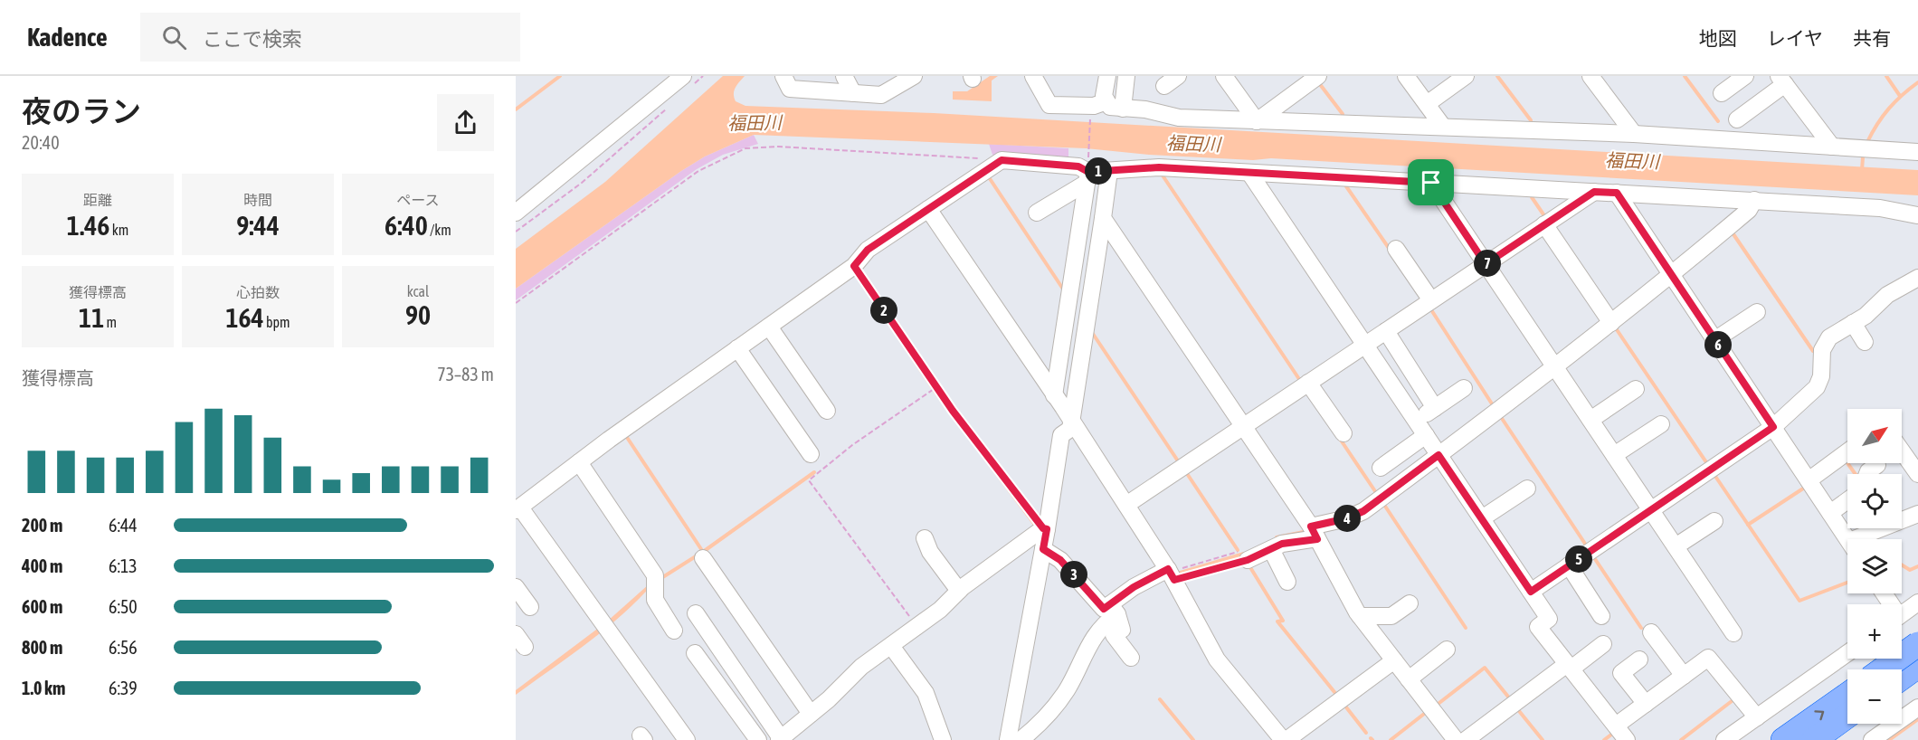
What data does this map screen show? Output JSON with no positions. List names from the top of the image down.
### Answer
{
  "water": ["福田川"],
  "north": "top right",
  "page": {
    "header": "Kadence",
    "search": "ここで検索",
    "nav": ["地図", "レイヤ", "共有"],
    "heading": ["夜のラン", "20:40"],
    "pins": [
      "1",
      "7",
      "2",
      "6",
      "4",
      "5",
      "3"
    ],
    "stats": [
      ["距離", "1.46 km"],
      ["時間", "9:44"],
      ["ペース", "6:40 /km"],
      ["獲得標高", "11 m"],
      ["心拍数", "164 bpm"],
      ["kcal", "90"]
    ],
    "chart": ["獲得標高", "73–83 m"],
    "map_buttons": ["+", "−"],
    "list": [
      {
        "name": "200 m",
        "note": "6:44"
      },
      {
        "name": "400 m",
        "note": "6:13"
      },
      {
        "name": "600 m",
        "note": "6:50"
      },
      {
        "name": "800 m",
        "note": "6:56"
      },
      {
        "name": "1.0 km",
        "note": "6:39"
      }
    ]
  }
}
